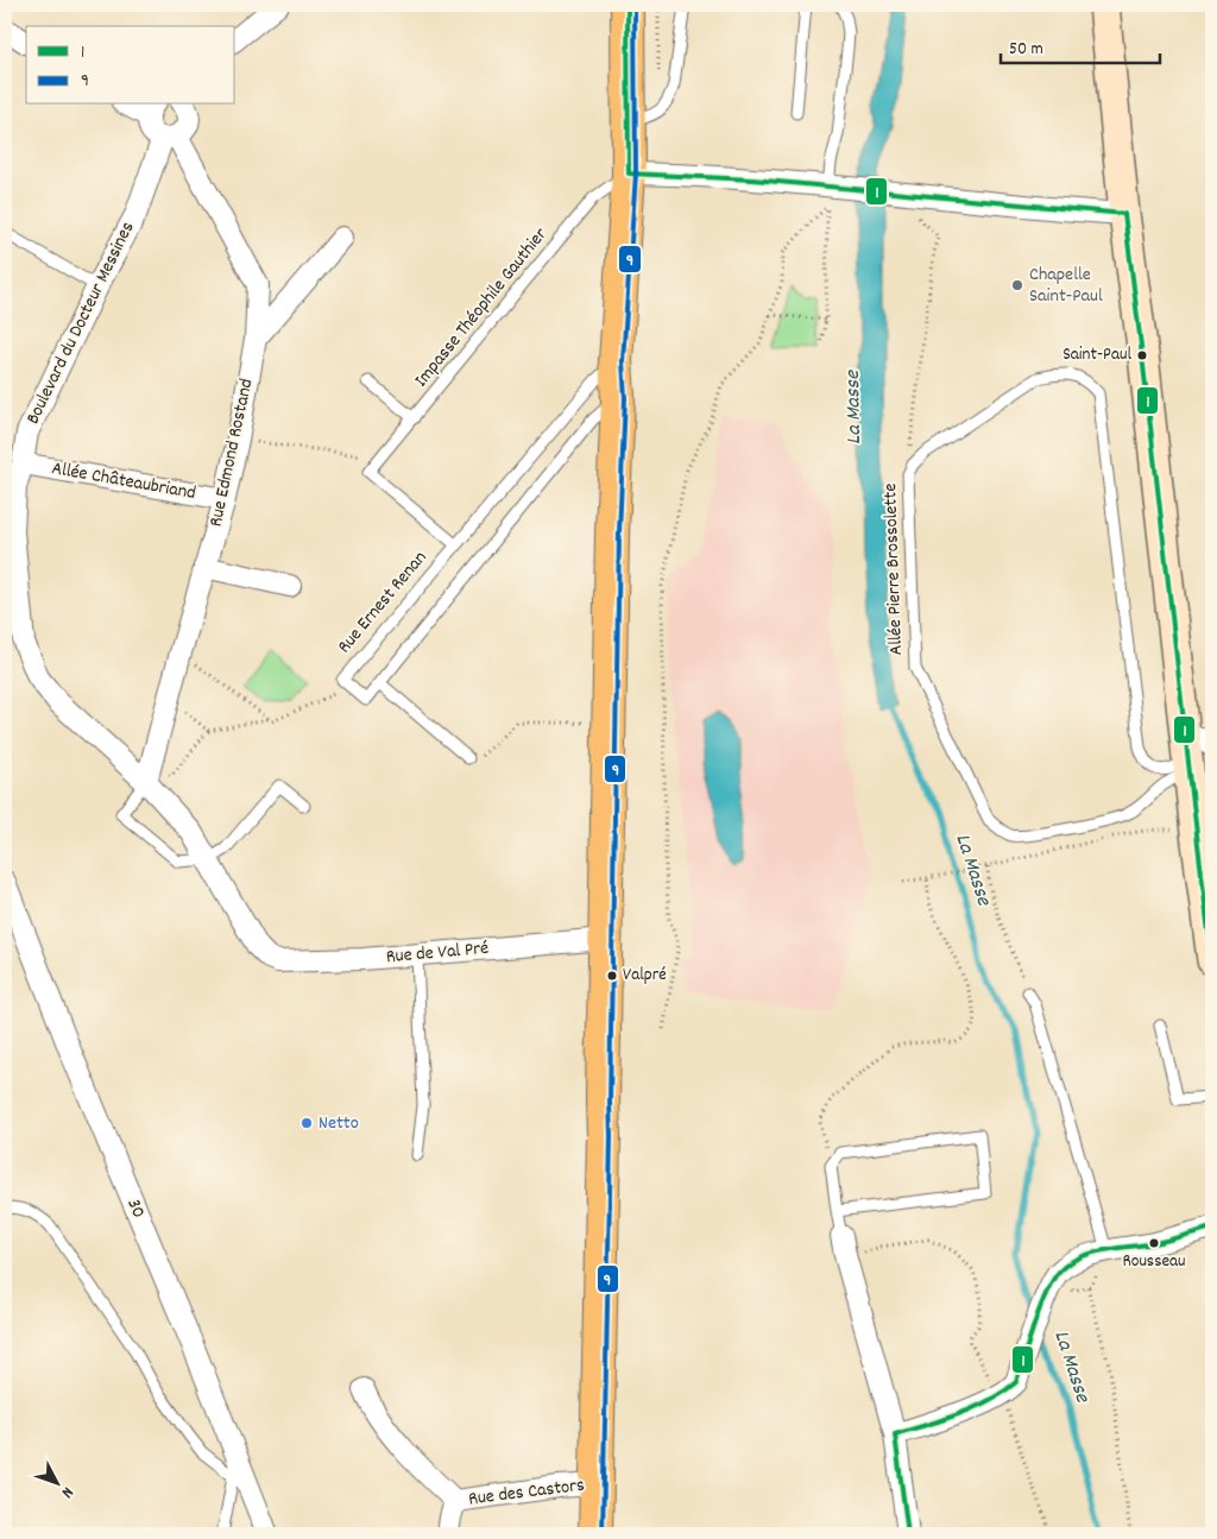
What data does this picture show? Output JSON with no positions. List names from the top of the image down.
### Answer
{
  "streets": {
    "street": [
      "Boulevard du Docteur Messines",
      "Rue Edmond Rostand",
      "Allée Châteaubriand",
      "Rue de Val Pré",
      "30",
      "Rue des Castors"
    ],
    "lane": ["Impasse Théophile Gauthier", "Allée Pierre Brossolette", "Rue Ernest Renan"]
  },
  "crossings": [
    ["Impasse Théophile Gauthier", "Rue Ernest Renan"],
    ["Boulevard du Docteur Messines", "Rue Edmond Rostand"],
    ["Boulevard du Docteur Messines", "Allée Châteaubriand"],
    ["Boulevard du Docteur Messines", "Rue de Val Pré"],
    ["Rue Edmond Rostand", "Allée Châteaubriand"]
  ],
  "water": ["La Masse"],
  "places": [
    "Chapelle Saint-Paul",
    "Saint-Paul",
    "Valpré",
    "Netto",
    "Rousseau"
  ],
  "lines": ["transit line 1", "transit line 9"],
  "legend": ["1", "9"],
  "scale_bar": "50 m",
  "north": "bottom right"
}
